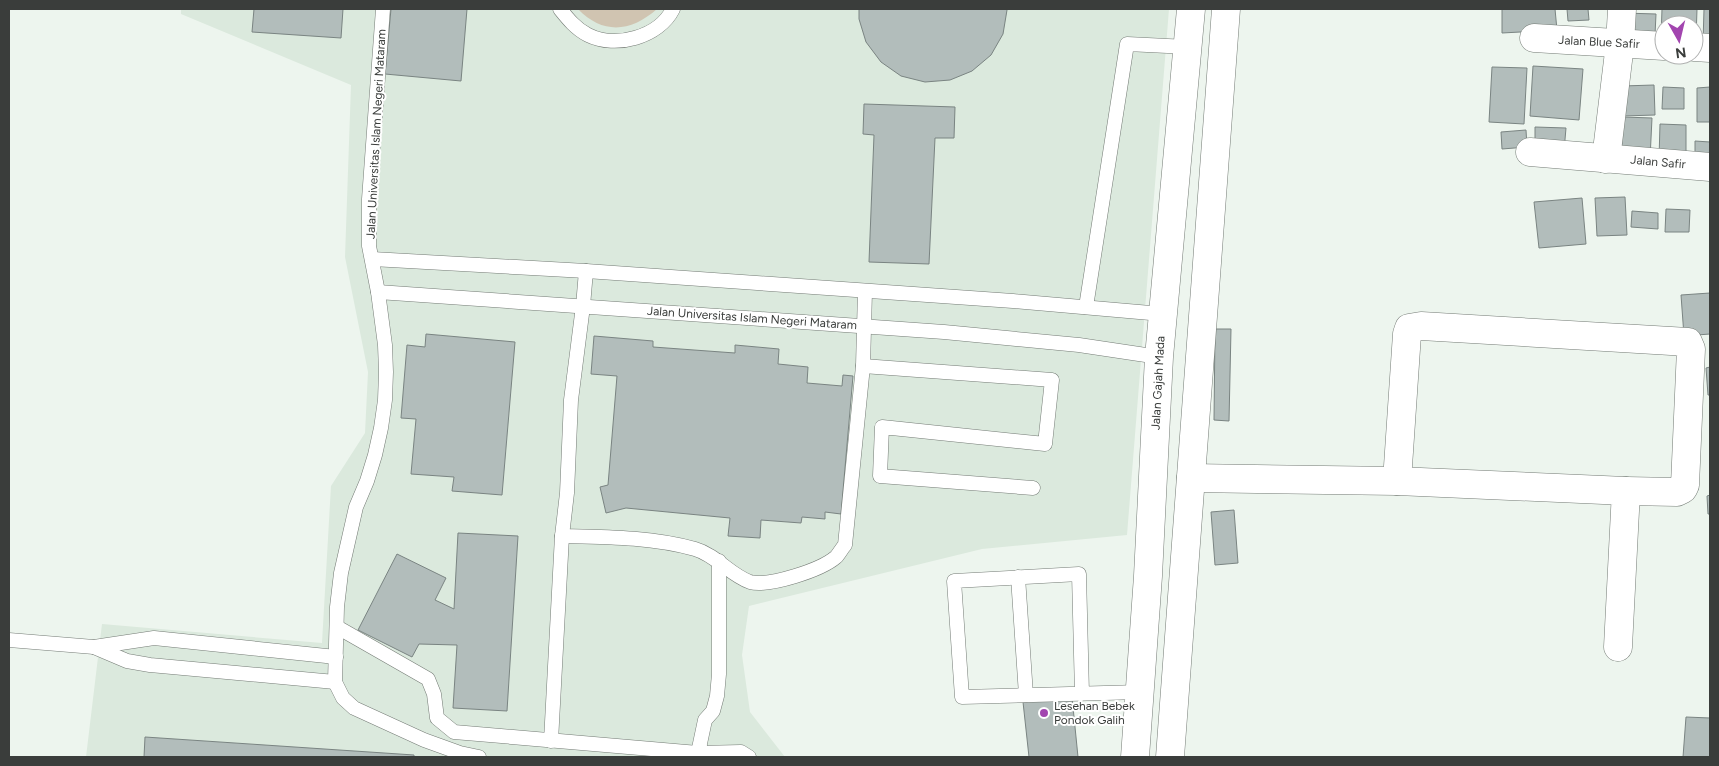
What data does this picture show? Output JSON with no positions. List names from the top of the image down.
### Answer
{
  "streets": {
    "street": ["Jalan Blue Safir", "Jalan Safir", "Jalan Gajah Mada"],
    "lane": ["Jalan Universitas Islam Negeri Mataram"]
  },
  "crossings": [
    ["Jalan Universitas Islam Negeri Mataram", "Jalan Gajah Mada"]
  ],
  "places": ["Lesehan Bebek Pondok Galih"],
  "north": "bottom"
}
